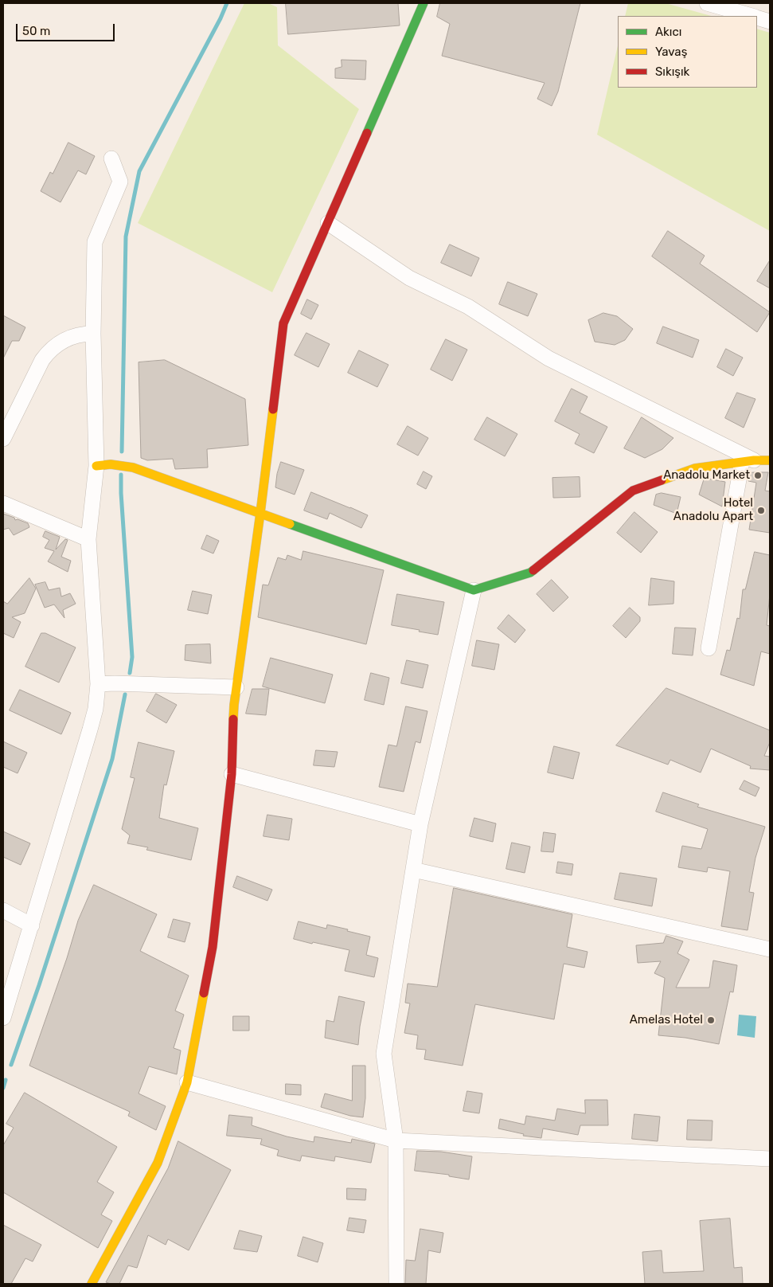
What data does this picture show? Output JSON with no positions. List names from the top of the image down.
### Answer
{
  "places": ["Anadolu Market", "Hotel Anadolu Apart", "Amelas Hotel"],
  "legend": ["Akıcı", "Yavaş", "Sıkışık"],
  "scale_bar": "50 m"
}
